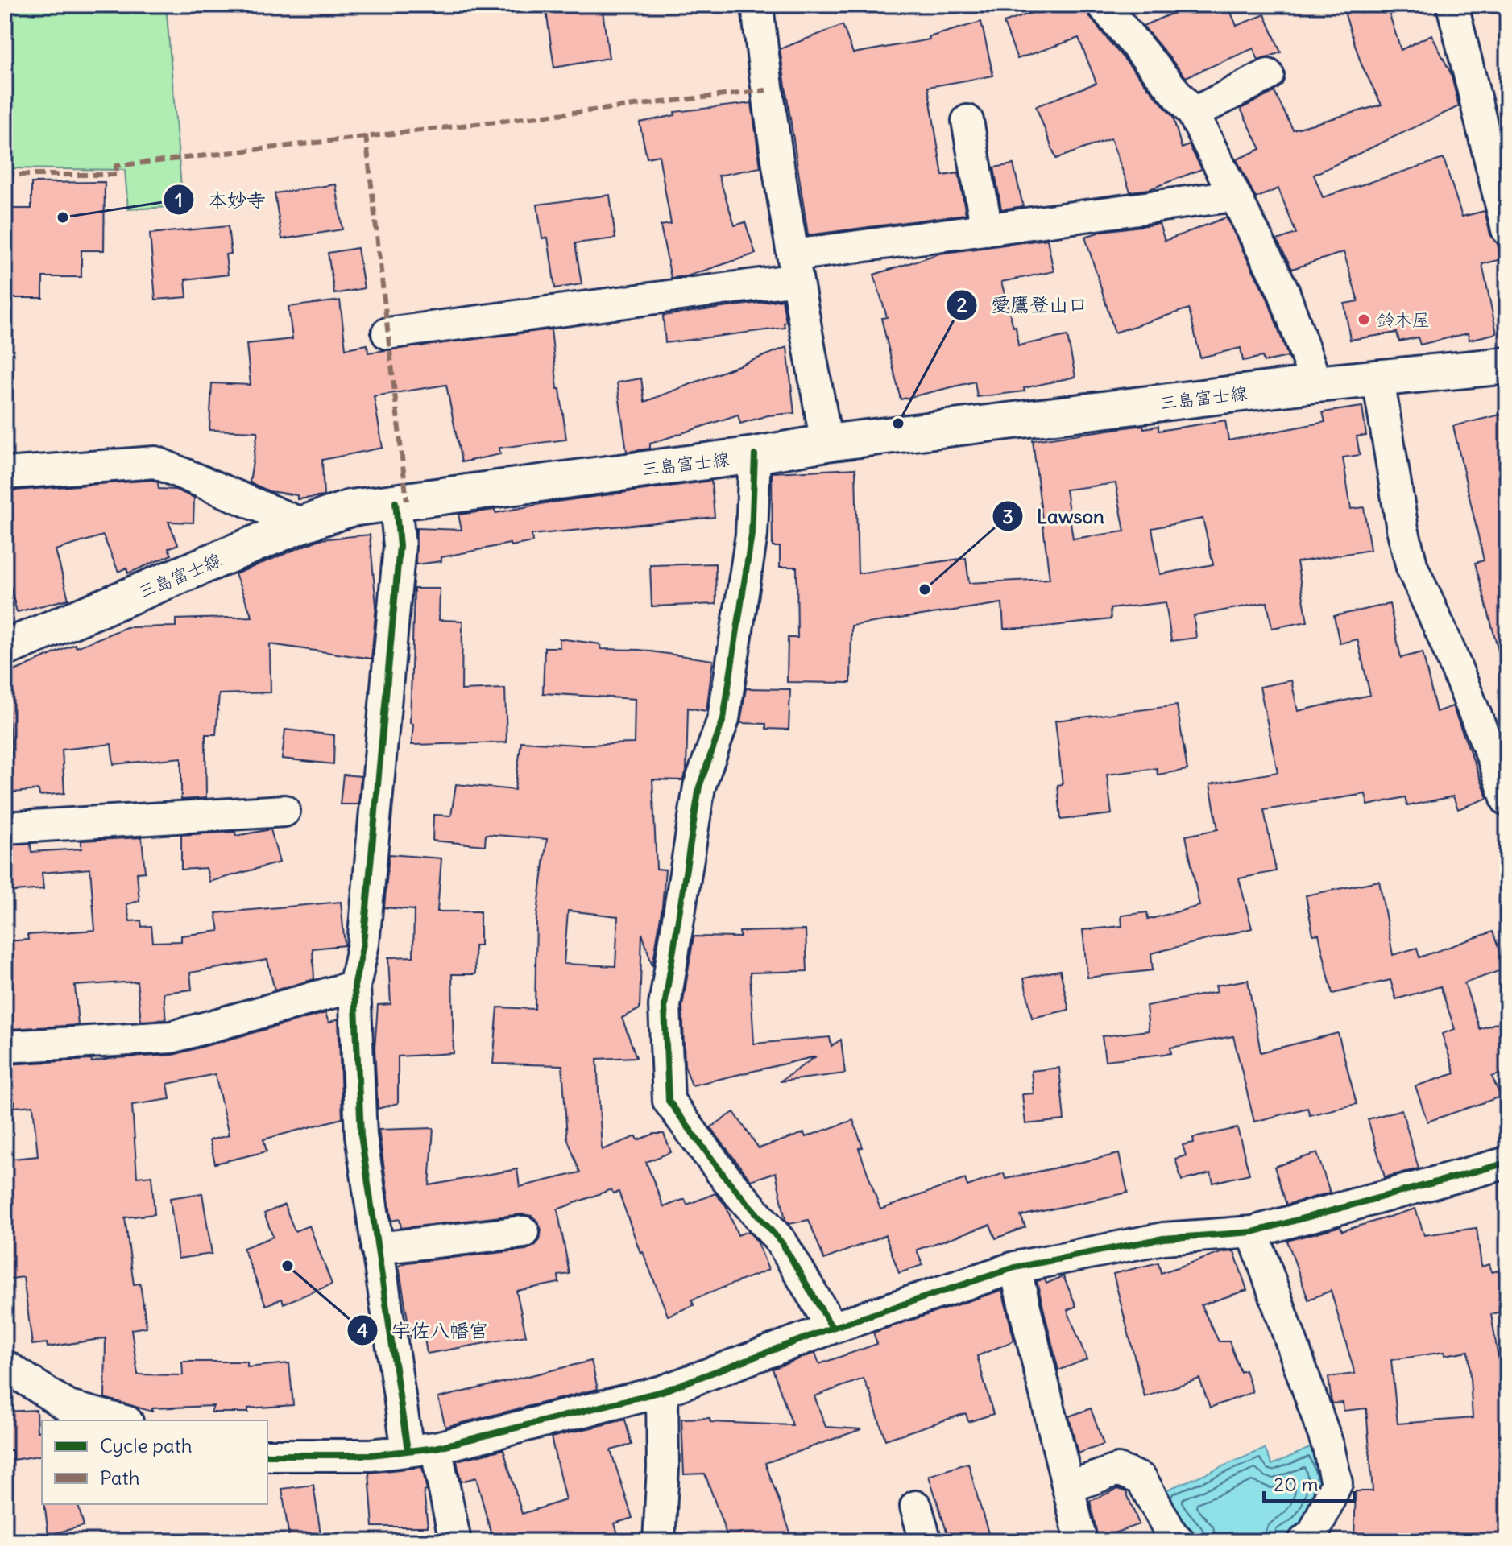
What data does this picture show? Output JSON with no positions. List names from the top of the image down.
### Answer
{
  "streets": {
    "main road": ["三島富士線"]
  },
  "places": [
    "本妙寺",
    "鈴木屋",
    "愛鷹登山口",
    "Lawson",
    "宇佐八幡宮"
  ],
  "legend": ["Cycle path", "Path"],
  "scale_bar": "20 m"
}
